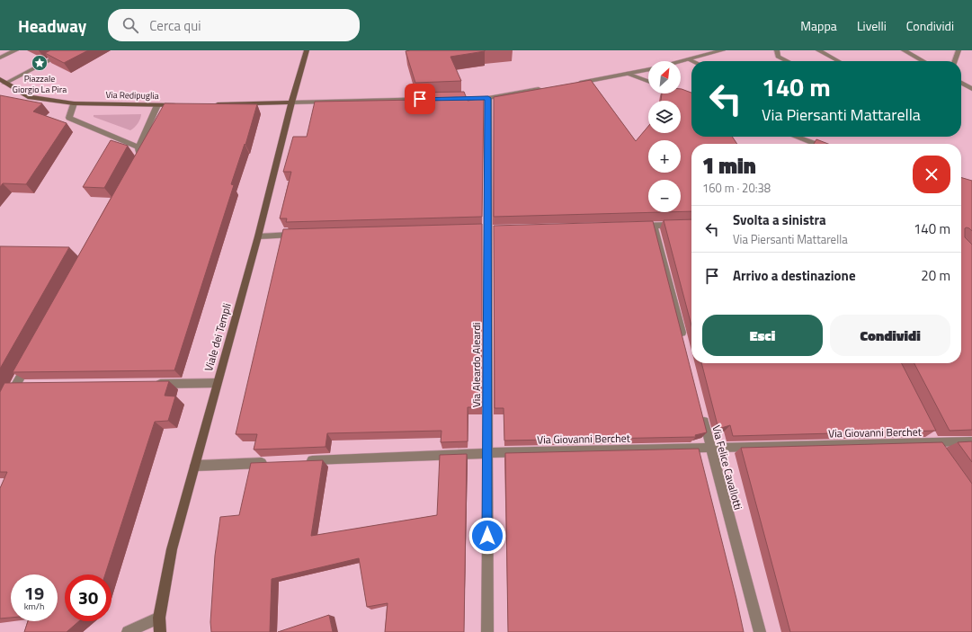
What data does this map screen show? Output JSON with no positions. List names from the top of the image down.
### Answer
{
  "streets": {
    "main road": ["Via Redipuglia", "Viale dei Templi"],
    "street": ["Via Aleardo Aleardi", "Via Giovanni Berchet", "Via Felice Cavallotti"]
  },
  "crossings": [
    ["Via Aleardo Aleardi", "Via Giovanni Berchet"],
    ["Via Giovanni Berchet", "Via Felice Cavallotti"]
  ],
  "places": {
    "place": ["Piazzale Giorgio La Pira"]
  },
  "north": "top right",
  "page": {
    "header": "Headway",
    "search": "Cerca qui",
    "nav": ["Mappa", "Livelli", "Condividi"],
    "map_buttons": ["+", "−"],
    "turn": ["140 m", "Via Piersanti Mattarella"],
    "heading": ["1 min", "160 m · 20:38"],
    "list": [
      {
        "name": "Svolta a sinistra",
        "note": "Via Piersanti Mattarella",
        "value": "140 m"
      },
      {
        "name": "Arrivo a destinazione",
        "value": "20 m"
      }
    ],
    "buttons": ["Esci", "Condividi"],
    "speed": "19 km/h",
    "limit": "30"
  }
}
